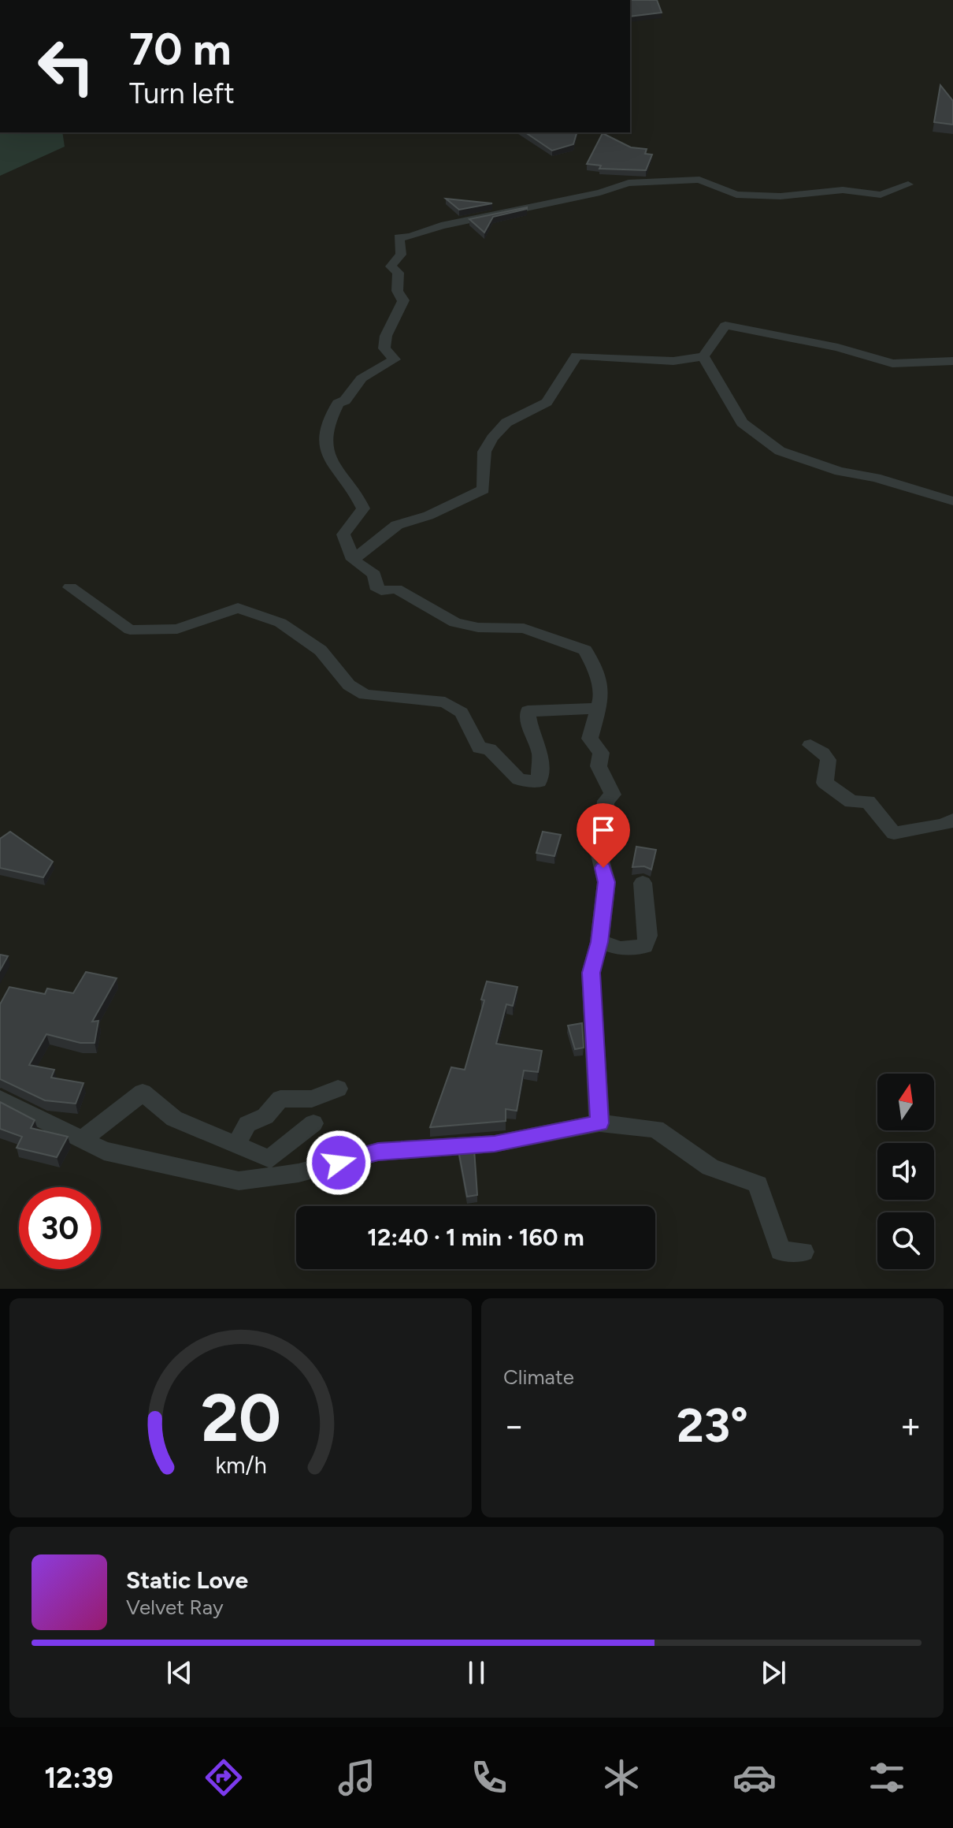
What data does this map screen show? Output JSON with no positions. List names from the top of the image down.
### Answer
{
  "north": "top",
  "page": {
    "turn": ["70 m", "Turn left"],
    "limit": "30",
    "trip": "12:40 · 1 min · 160 m",
    "tile": "Climate",
    "heat": ["−", "23°", "+"],
    "song": ["Static Love", "Velvet Ray"],
    "tabs": "12:39",
    "gauge": ["20", "km/h"]
  }
}
